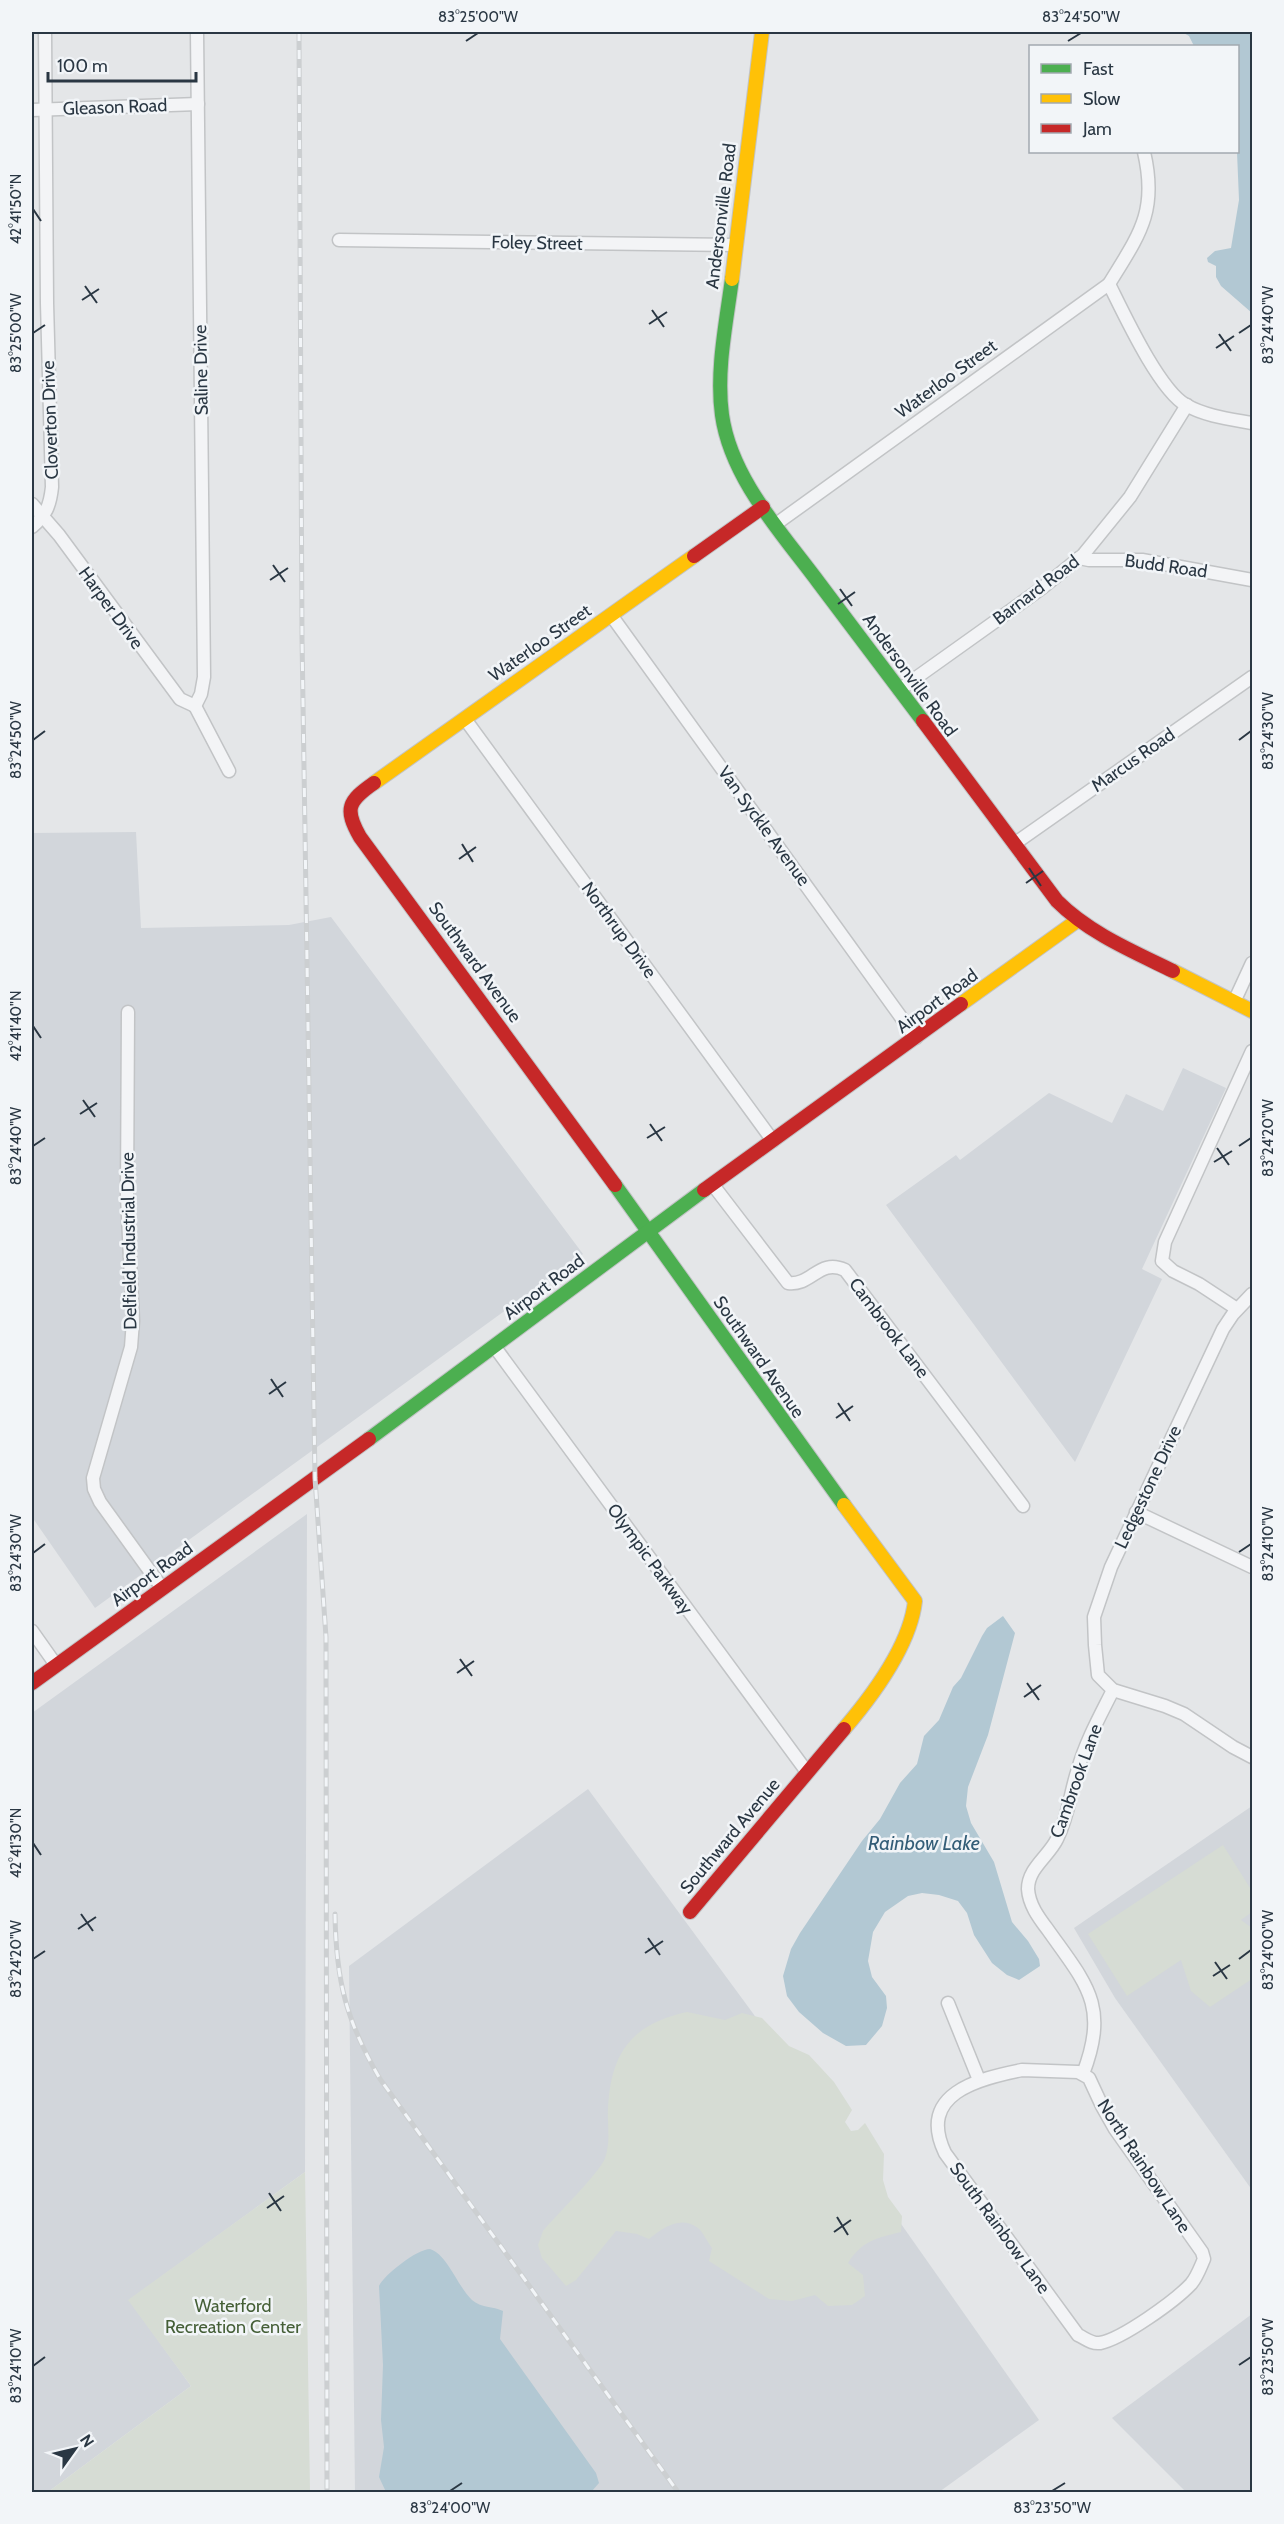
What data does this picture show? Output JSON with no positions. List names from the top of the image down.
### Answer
{
  "streets": {
    "street": [
      "Gleason Road",
      "Andersonville Road",
      "Foley Street",
      "Saline Drive",
      "Waterloo Street",
      "Cloverton Drive",
      "Budd Road",
      "Barnard Road",
      "Harper Drive",
      "Marcus Road",
      "Van Syckle Avenue",
      "Northrup Drive",
      "Southward Avenue",
      "Airport Road",
      "Delfield Industrial Drive",
      "Cambrook Lane",
      "Ledgestone Drive",
      "Olympic Parkway",
      "North Rainbow Lane",
      "South Rainbow Lane"
    ]
  },
  "crossings": [
    ["Gleason Road", "Saline Drive"],
    ["Gleason Road", "Cloverton Drive"],
    ["Andersonville Road", "Foley Street"],
    ["Andersonville Road", "Waterloo Street"],
    ["Andersonville Road", "Barnard Road"],
    ["Andersonville Road", "Marcus Road"],
    ["Andersonville Road", "Airport Road"],
    ["Saline Drive", "Harper Drive"],
    ["Waterloo Street", "Van Syckle Avenue"],
    ["Waterloo Street", "Northrup Drive"],
    ["Waterloo Street", "Southward Avenue"],
    ["Cloverton Drive", "Harper Drive"],
    ["Budd Road", "Barnard Road"],
    ["Van Syckle Avenue", "Airport Road"],
    ["Northrup Drive", "Airport Road"],
    ["Southward Avenue", "Airport Road"],
    ["Southward Avenue", "Olympic Parkway"],
    ["Airport Road", "Delfield Industrial Drive"],
    ["Airport Road", "Cambrook Lane"],
    ["Airport Road", "Olympic Parkway"],
    ["Cambrook Lane", "Ledgestone Drive"],
    ["Cambrook Lane", "North Rainbow Lane"],
    ["Cambrook Lane", "South Rainbow Lane"],
    ["North Rainbow Lane", "South Rainbow Lane"]
  ],
  "water": ["Rainbow Lake"],
  "parks": ["Waterford Recreation Center"],
  "legend": ["Fast", "Slow", "Jam"],
  "scale_bar": "100 m",
  "north": "top right",
  "coordinates": [
    "83°25'00\"W",
    "83°24'50\"W",
    "42°41'50\"N",
    "83°24'40\"W",
    "83°24'30\"W",
    "42°41'40\"N",
    "83°24'20\"W",
    "83°24'10\"W",
    "42°41'30\"N",
    "83°24'00\"W",
    "83°23'50\"W"
  ]
}
